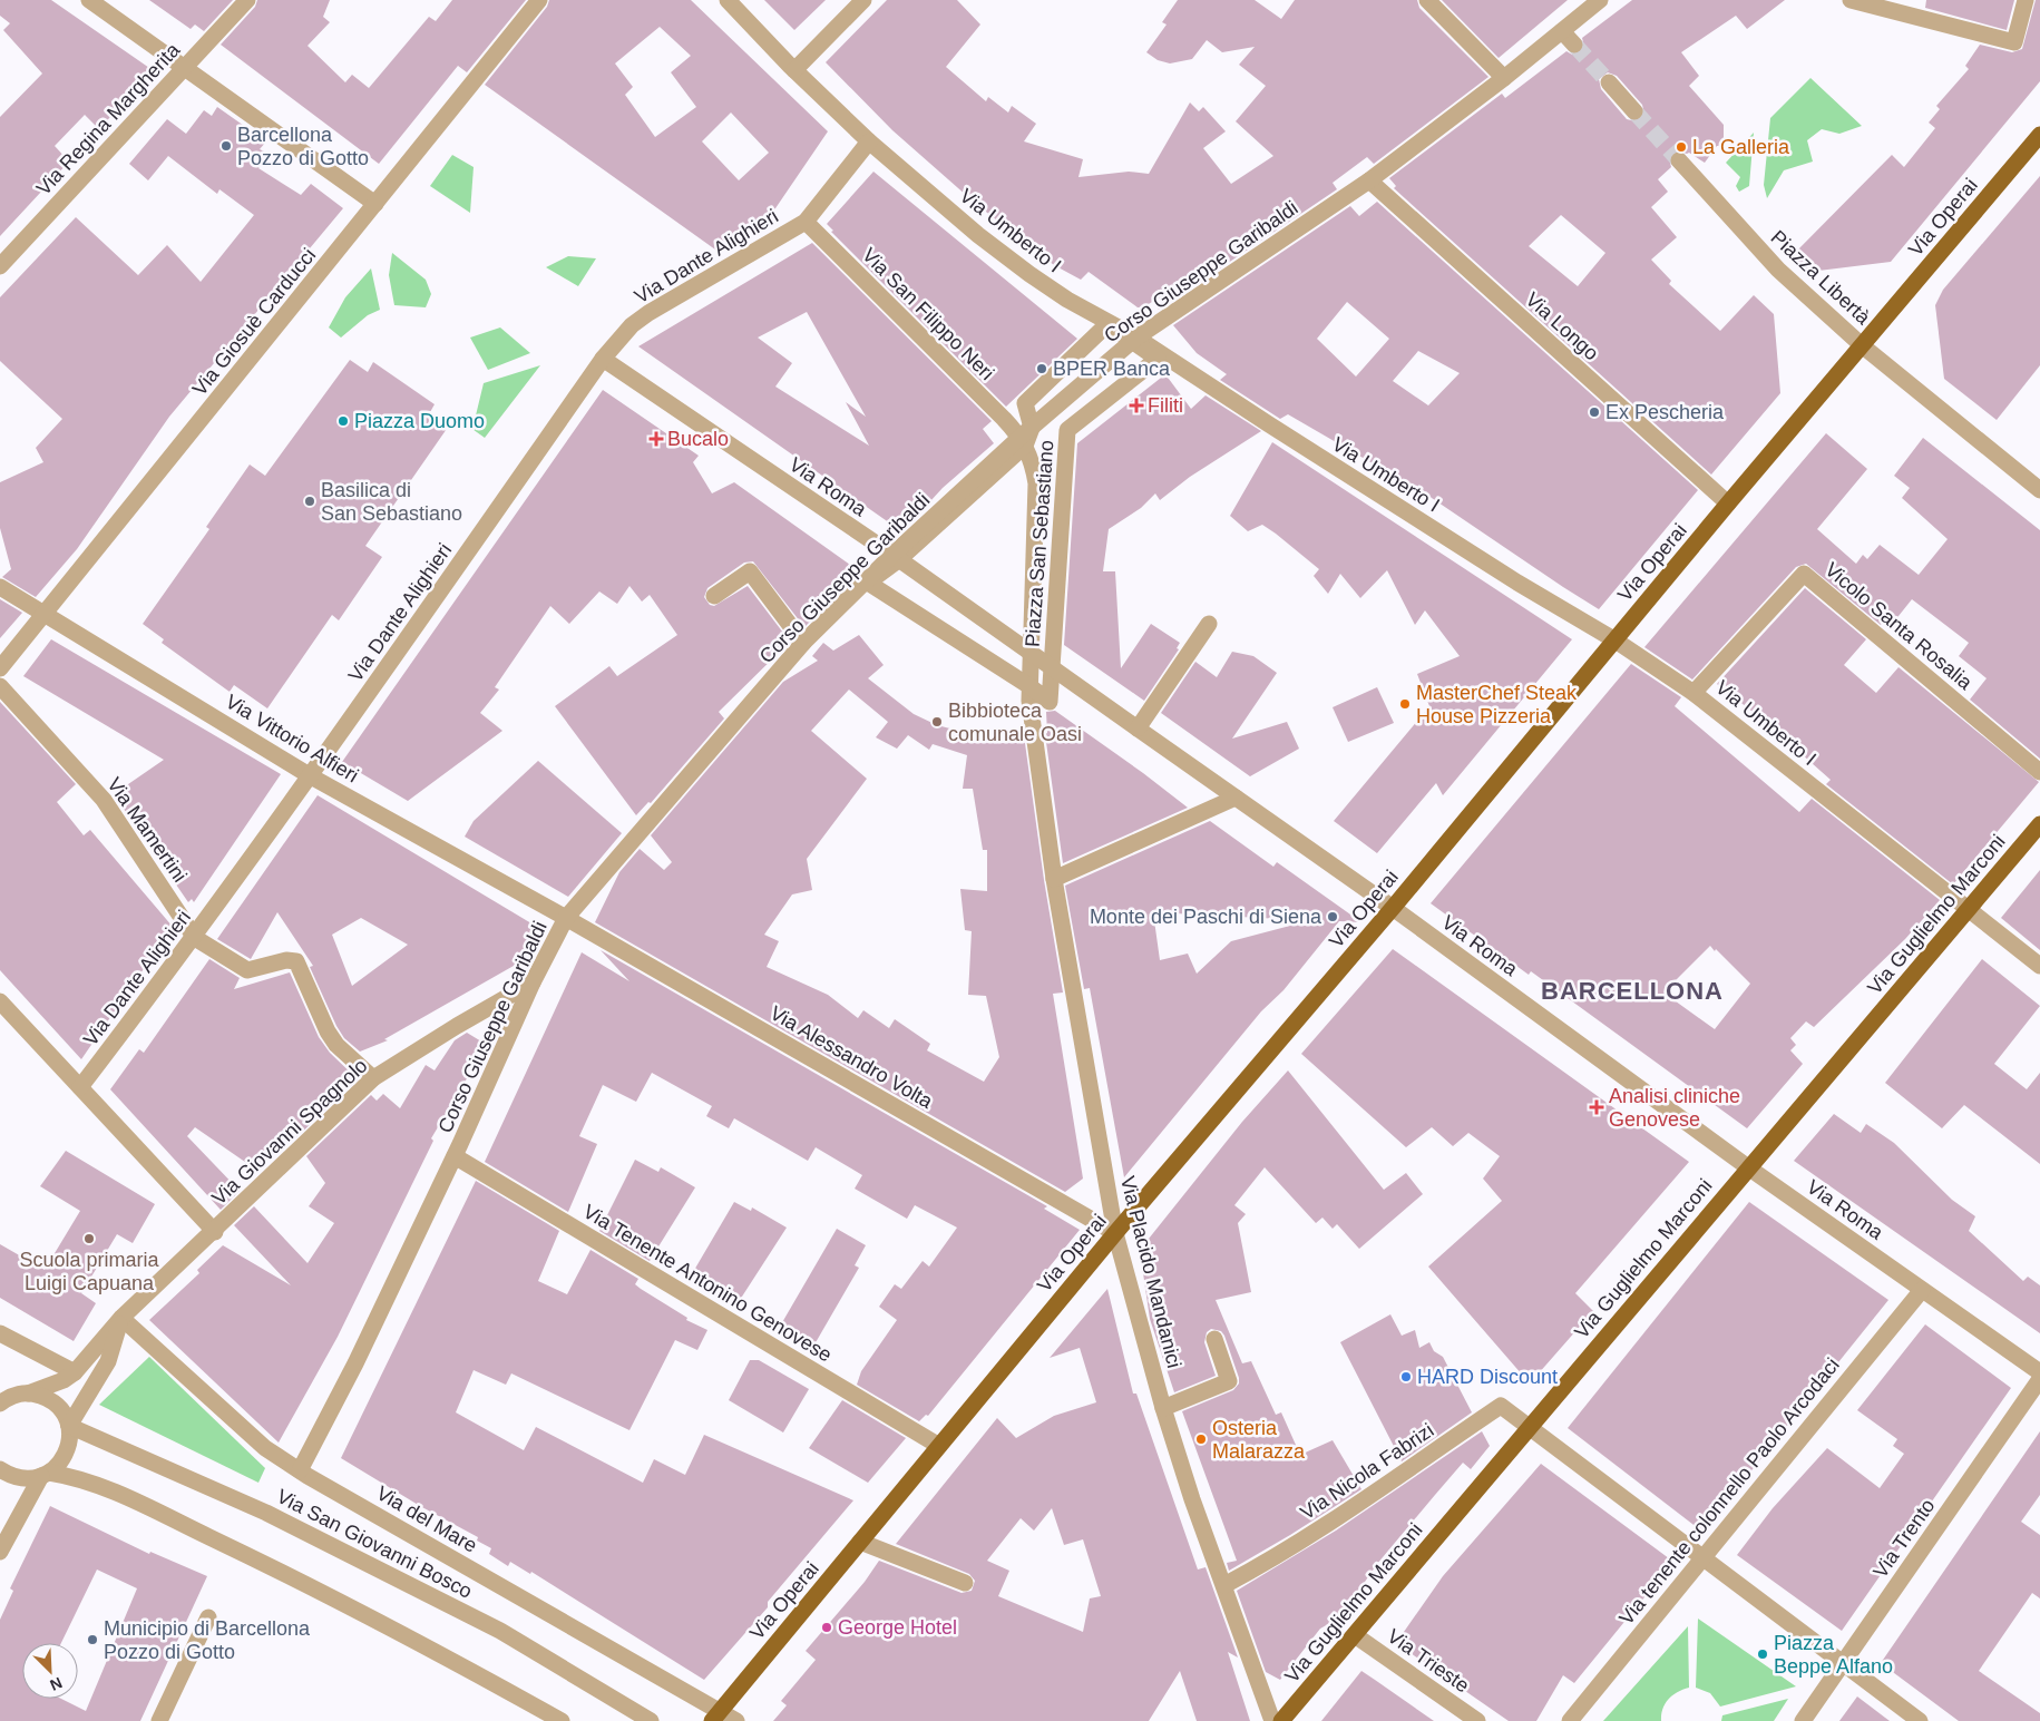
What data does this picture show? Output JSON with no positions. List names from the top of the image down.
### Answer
{
  "streets": {
    "main road": ["Via Operai", "Via Guglielmo Marconi"],
    "street": [
      "Via Regina Margherita",
      "Via Umberto I",
      "Via Dante Alighieri",
      "Corso Giuseppe Garibaldi",
      "Piazza Libertà",
      "Via San Filippo Neri",
      "Via Giosuè Carducci",
      "Via Longo",
      "Via Roma",
      "Piazza San Sebastiano",
      "Vicolo Santa Rosalia",
      "Via Vittorio Alfieri",
      "Via Mamertini",
      "Via Alessandro Volta",
      "Via Giovanni Spagnolo",
      "Via Placido Mandanici",
      "Via Tenente Antonino Genovese",
      "Via Nicola Fabrizi",
      "Via tenente colonnello Paolo Arcodaci",
      "Via del Mare",
      "Via Trento",
      "Via San Giovanni Bosco",
      "Via Trieste"
    ]
  },
  "crossings": [
    ["Via Operai", "Via Umberto I"],
    ["Via Operai", "Piazza Libertà"],
    ["Via Operai", "Via Longo"],
    ["Via Operai", "Via Roma"],
    ["Via Operai", "Via Alessandro Volta"],
    ["Via Operai", "Via Placido Mandanici"],
    ["Via Operai", "Via Tenente Antonino Genovese"],
    ["Via Operai", "Via del Mare"],
    ["Via Umberto I", "Via Dante Alighieri"],
    ["Via Umberto I", "Corso Giuseppe Garibaldi"],
    ["Via Umberto I", "Piazza San Sebastiano"],
    ["Via Umberto I", "Vicolo Santa Rosalia"],
    ["Via Umberto I", "Via Guglielmo Marconi"],
    ["Via Dante Alighieri", "Via San Filippo Neri"],
    ["Via Dante Alighieri", "Via Roma"],
    ["Via Dante Alighieri", "Via Vittorio Alfieri"],
    ["Via Dante Alighieri", "Via Mamertini"],
    ["Corso Giuseppe Garibaldi", "Via San Filippo Neri"],
    ["Corso Giuseppe Garibaldi", "Via Longo"],
    ["Corso Giuseppe Garibaldi", "Via Roma"],
    ["Corso Giuseppe Garibaldi", "Piazza San Sebastiano"],
    ["Corso Giuseppe Garibaldi", "Via Vittorio Alfieri"],
    ["Corso Giuseppe Garibaldi", "Via Alessandro Volta"],
    ["Corso Giuseppe Garibaldi", "Via Giovanni Spagnolo"],
    ["Corso Giuseppe Garibaldi", "Via Tenente Antonino Genovese"],
    ["Corso Giuseppe Garibaldi", "Via del Mare"],
    ["Via San Filippo Neri", "Piazza San Sebastiano"],
    ["Via Giosuè Carducci", "Via Vittorio Alfieri"],
    ["Via Roma", "Piazza San Sebastiano"],
    ["Via Roma", "Via Guglielmo Marconi"],
    ["Via Roma", "Via tenente colonnello Paolo Arcodaci"],
    ["Piazza San Sebastiano", "Via Placido Mandanici"],
    ["Via Vittorio Alfieri", "Via Alessandro Volta"],
    ["Via Mamertini", "Via Giovanni Spagnolo"],
    ["Via Guglielmo Marconi", "Via Nicola Fabrizi"],
    ["Via Guglielmo Marconi", "Via Trieste"],
    ["Via Alessandro Volta", "Via Placido Mandanici"],
    ["Via Giovanni Spagnolo", "Via del Mare"],
    ["Via Placido Mandanici", "Via Nicola Fabrizi"]
  ],
  "districts": ["BARCELLONA"],
  "places": {
    "other": [
      "Barcellona Pozzo di Gotto",
      "La Galleria",
      "BPER Banca",
      "Ex Pescheria",
      "Piazza Duomo",
      "Basilica di San Sebastiano",
      "MasterChef Steak House Pizzeria",
      "Bibbioteca comunale Oasi",
      "Monte dei Paschi di Siena",
      "Scuola primaria Luigi Capuana",
      "HARD Discount",
      "Osteria Malarazza",
      "George Hotel",
      "Municipio di Barcellona Pozzo di Gotto",
      "Piazza Beppe Alfano"
    ],
    "health": ["Filiti", "Bucalo", "Analisi cliniche Genovese"]
  },
  "north": "bottom right"
}
